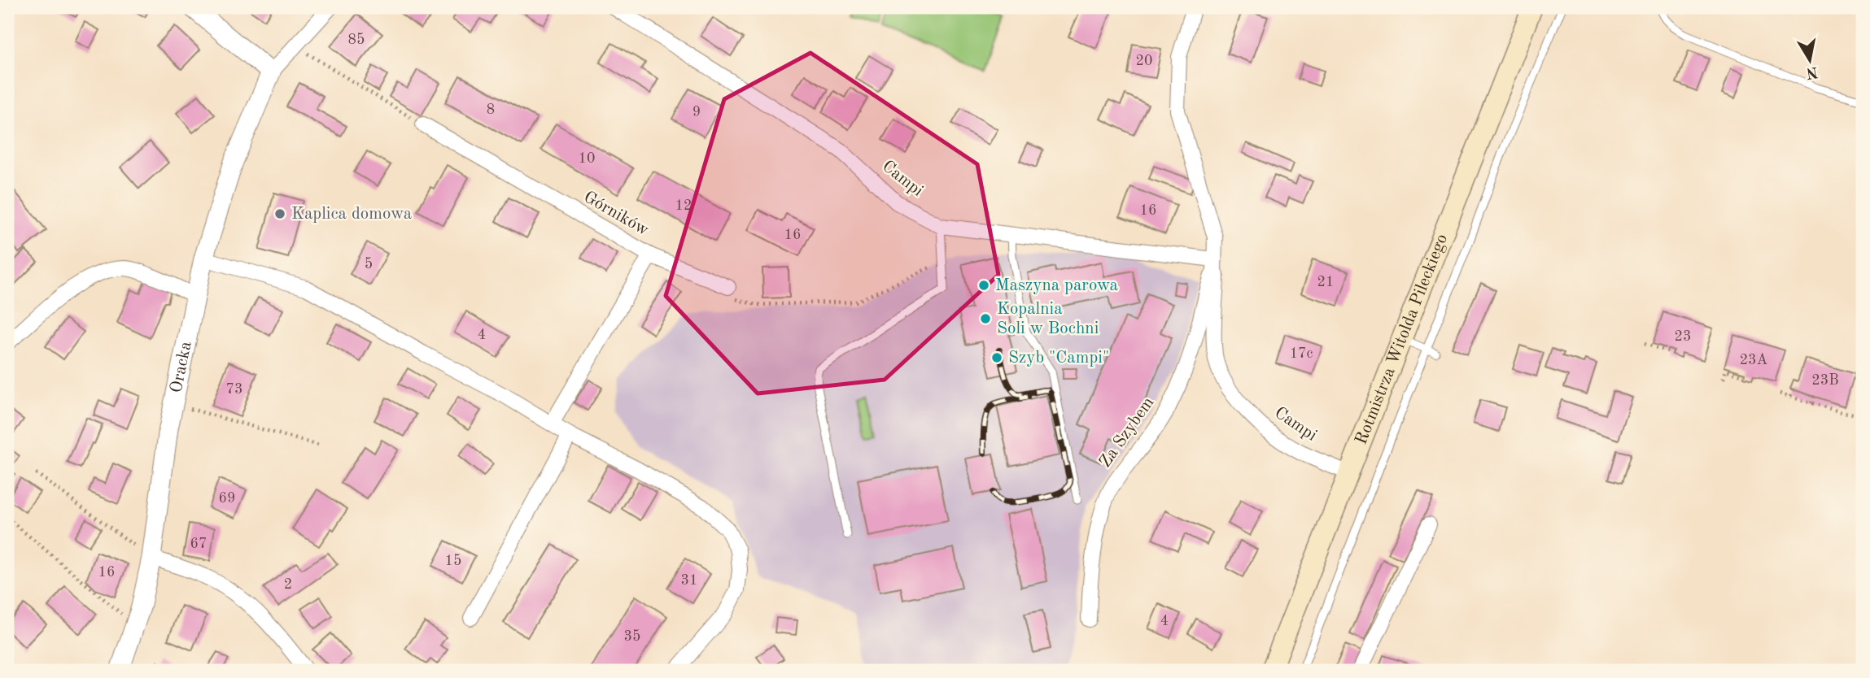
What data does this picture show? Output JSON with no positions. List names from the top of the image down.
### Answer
{
  "streets": {
    "main road": ["Rotmistrza Witolda Pileckiego"],
    "street": [
      "Campi",
      "Górników",
      "Oracka",
      "Za Szybem"
    ]
  },
  "crossings": [
    ["Campi", "Rotmistrza Witolda Pileckiego"],
    ["Campi", "Za Szybem"]
  ],
  "places": [
    "Kaplica domowa",
    "Maszyna parowa",
    "Kopalnia Soli w Bochni",
    "Szyb \"Campi\""
  ],
  "house_numbers": [
    "85",
    "20",
    "8",
    "9",
    "10",
    "12",
    "16",
    "16",
    "5",
    "21",
    "4",
    "23",
    "17c",
    "23A",
    "23B",
    "73",
    "69",
    "67",
    "15",
    "16",
    "31",
    "2",
    "4",
    "35"
  ],
  "north": "bottom"
}
